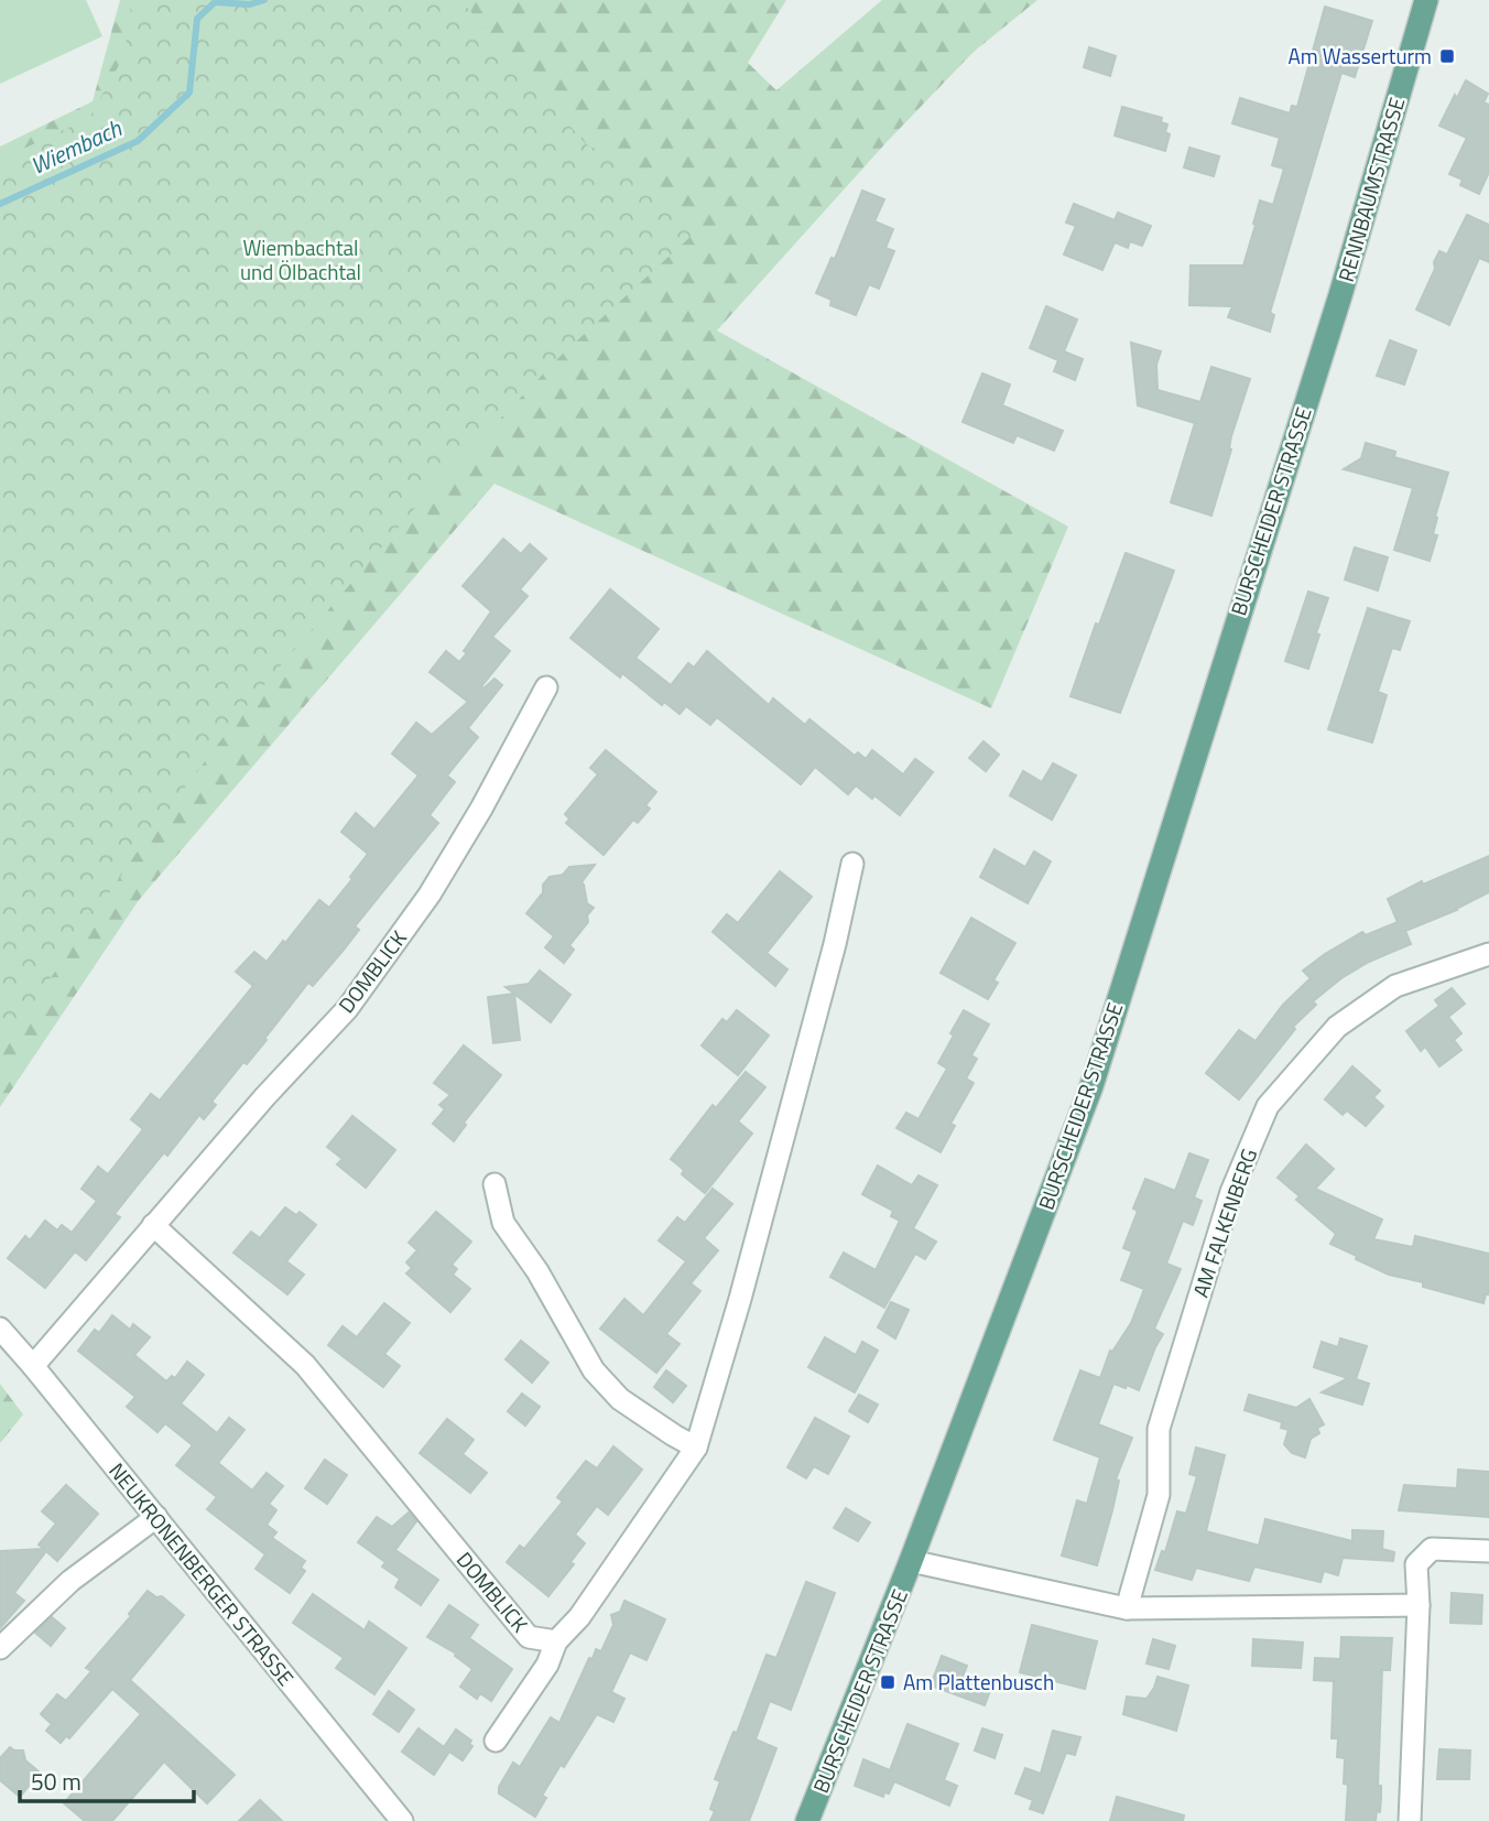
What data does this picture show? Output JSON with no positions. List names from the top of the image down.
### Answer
{
  "streets": {
    "main road": ["RENNBAUMSTRASSE", "BURSCHEIDER STRASSE"],
    "street": ["DOMBLICK", "AM FALKENBERG", "NEUKRONENBERGER STRASSE"]
  },
  "crossings": [
    ["RENNBAUMSTRASSE", "BURSCHEIDER STRASSE"],
    ["DOMBLICK", "NEUKRONENBERGER STRASSE"]
  ],
  "water": ["Wiembach"],
  "parks": ["Wiembachtal und Ölbachtal"],
  "places": {
    "transit": ["Am Wasserturm", "Am Plattenbusch"]
  },
  "scale_bar": "50 m"
}
